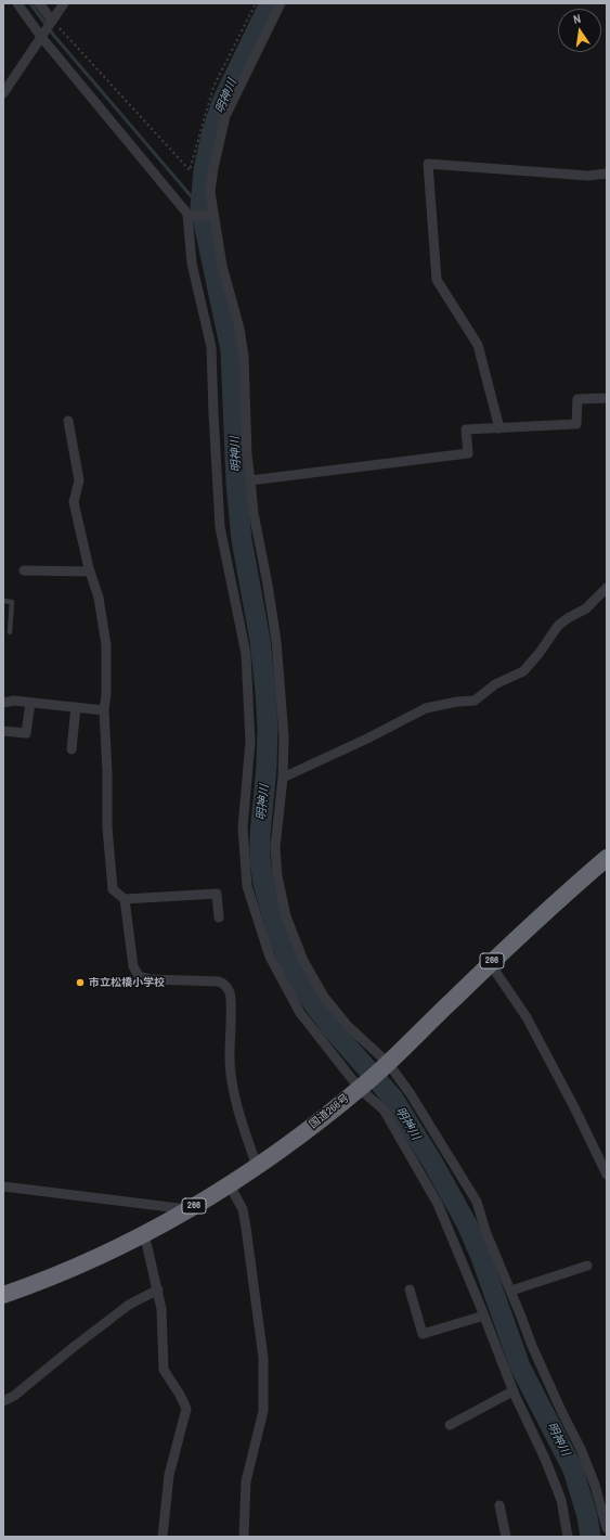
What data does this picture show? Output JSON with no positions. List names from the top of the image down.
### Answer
{
  "streets": {
    "highway": ["266", "国道266号"]
  },
  "water": ["明神川"],
  "places": ["市立松橋小学校"],
  "north": "top"
}
